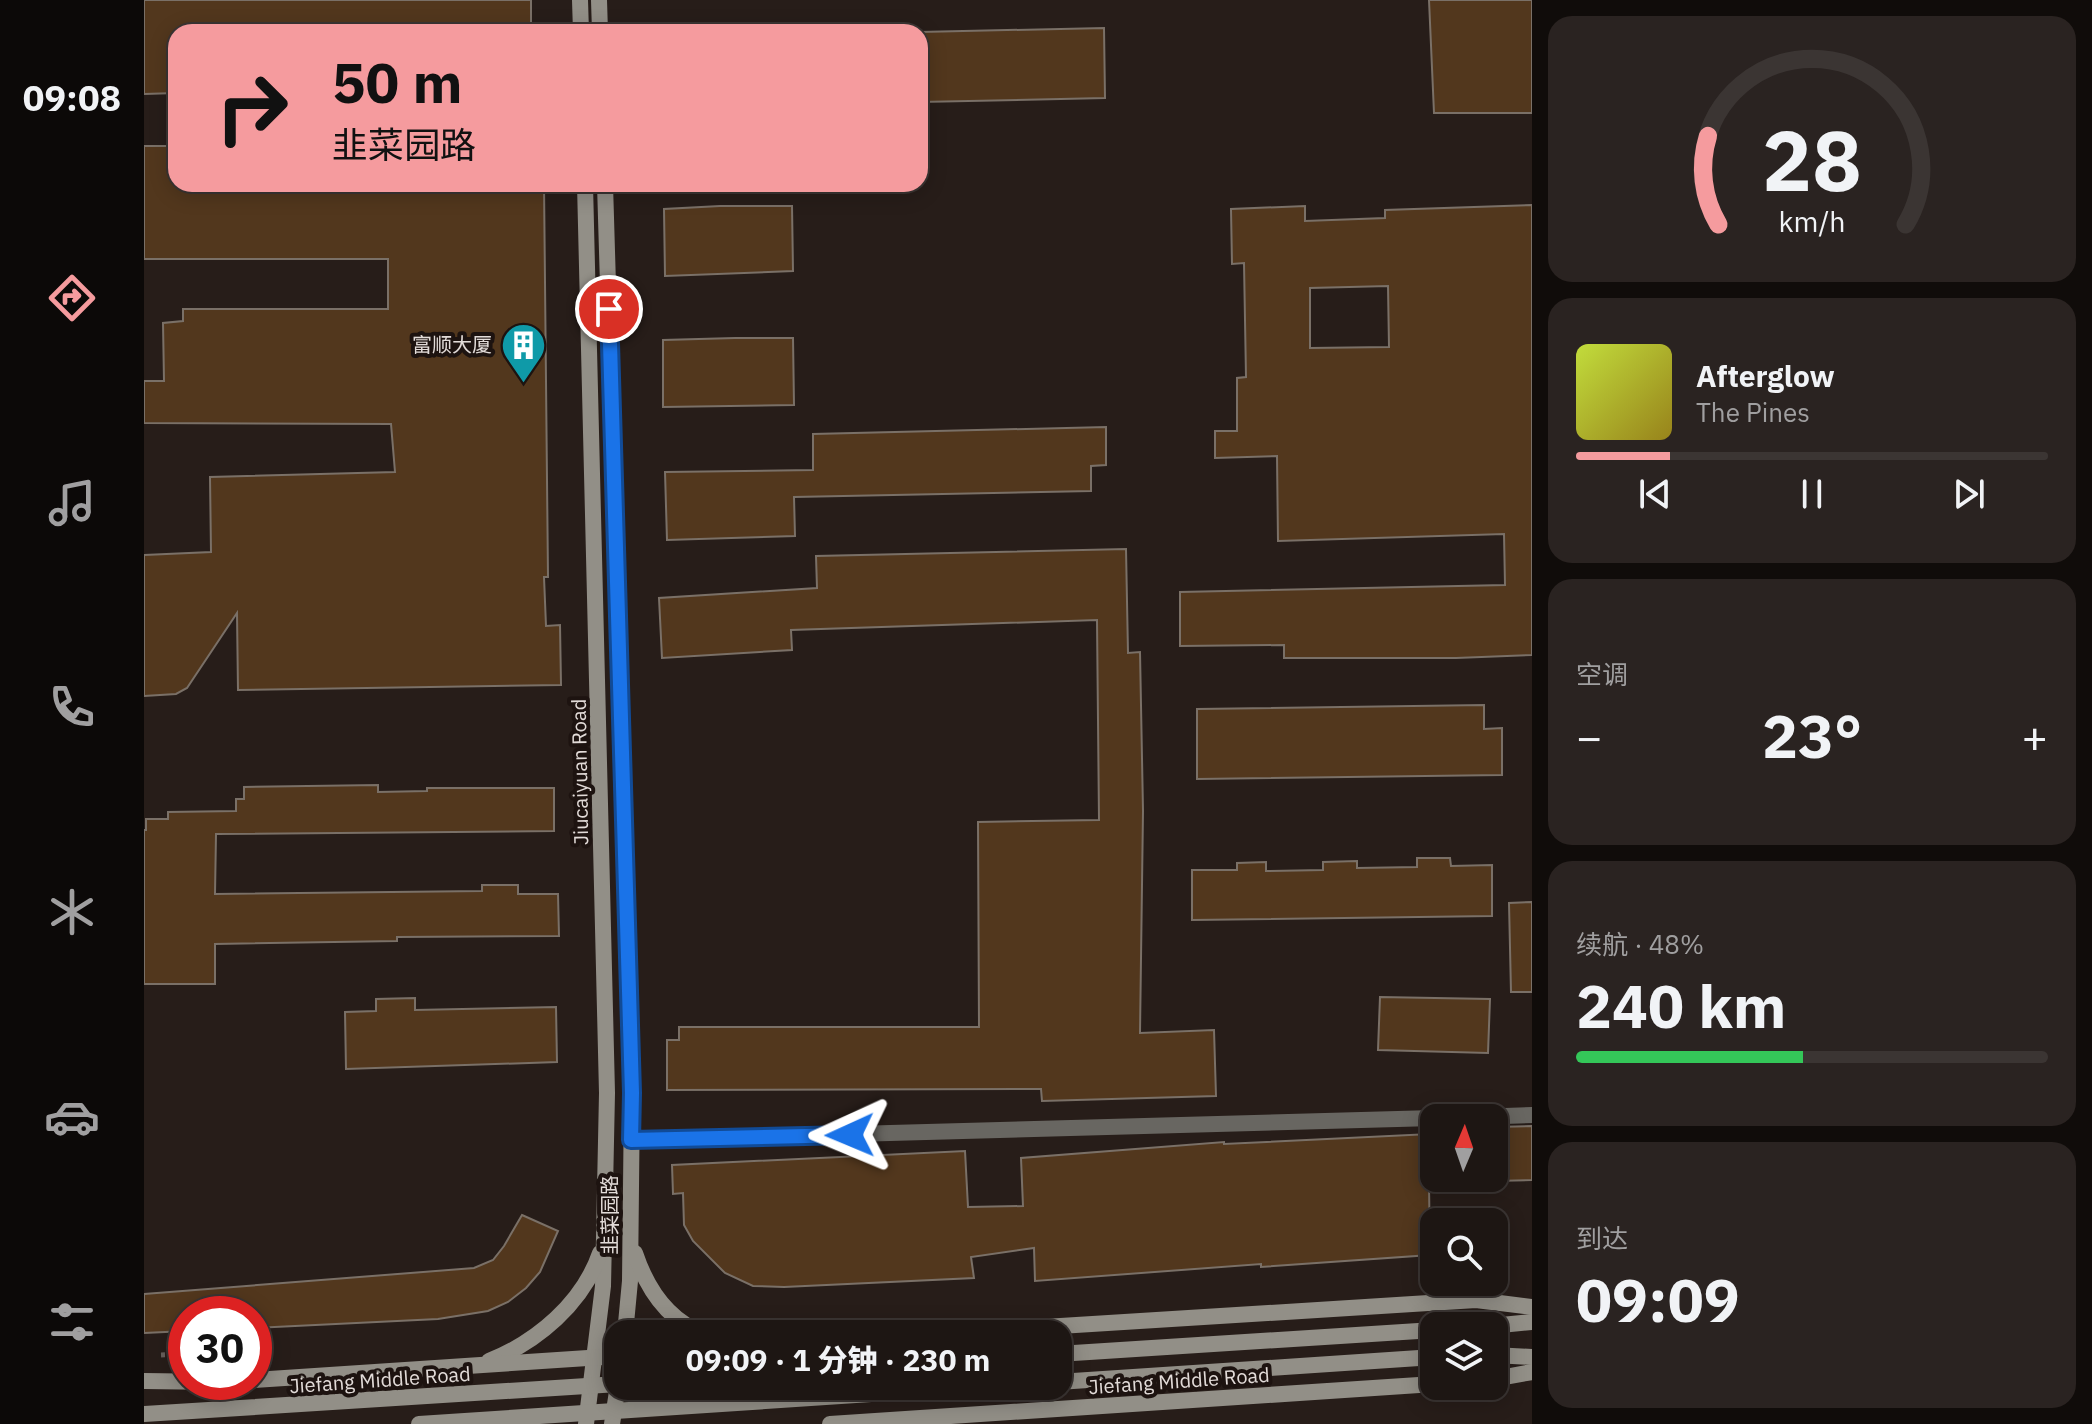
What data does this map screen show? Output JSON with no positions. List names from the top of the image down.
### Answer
{
  "streets": {
    "street": ["Jiucaiyuan Road", "韭菜园路", "Jiefang Middle Road"]
  },
  "crossings": [
    ["Jiucaiyuan Road", "Jiefang Middle Road"]
  ],
  "places": {
    "building": ["富顺大厦"]
  },
  "north": "top",
  "page": {
    "tabs": "09:08",
    "turn": ["50 m", "韭菜园路"],
    "song": ["Afterglow", "The Pines"],
    "tile": [
      "空调",
      ["续航 · 48%", "240 km"],
      ["到达", "09:09"]
    ],
    "heat": ["−", "23°", "+"],
    "limit": "30",
    "trip": "09:09 · 1 分钟 · 230 m",
    "gauge": ["28", "km/h"]
  }
}
